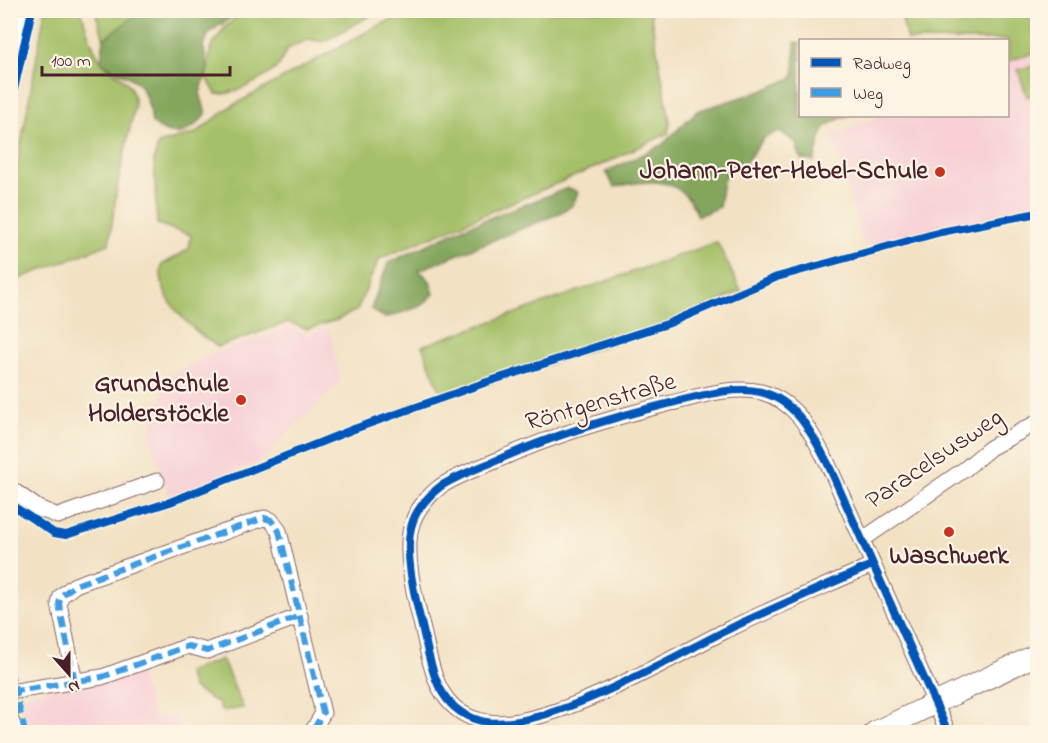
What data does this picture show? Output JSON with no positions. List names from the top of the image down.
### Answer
{
  "streets": {
    "street": ["Röntgenstraße", "Paracelsusweg"]
  },
  "crossings": [
    ["Röntgenstraße", "Paracelsusweg"]
  ],
  "places": ["Johann-Peter-Hebel-Schule", "Grundschule Holderstöckle", "Waschwerk"],
  "legend": ["Radweg", "Weg"],
  "scale_bar": "100 m",
  "north": "bottom"
}
